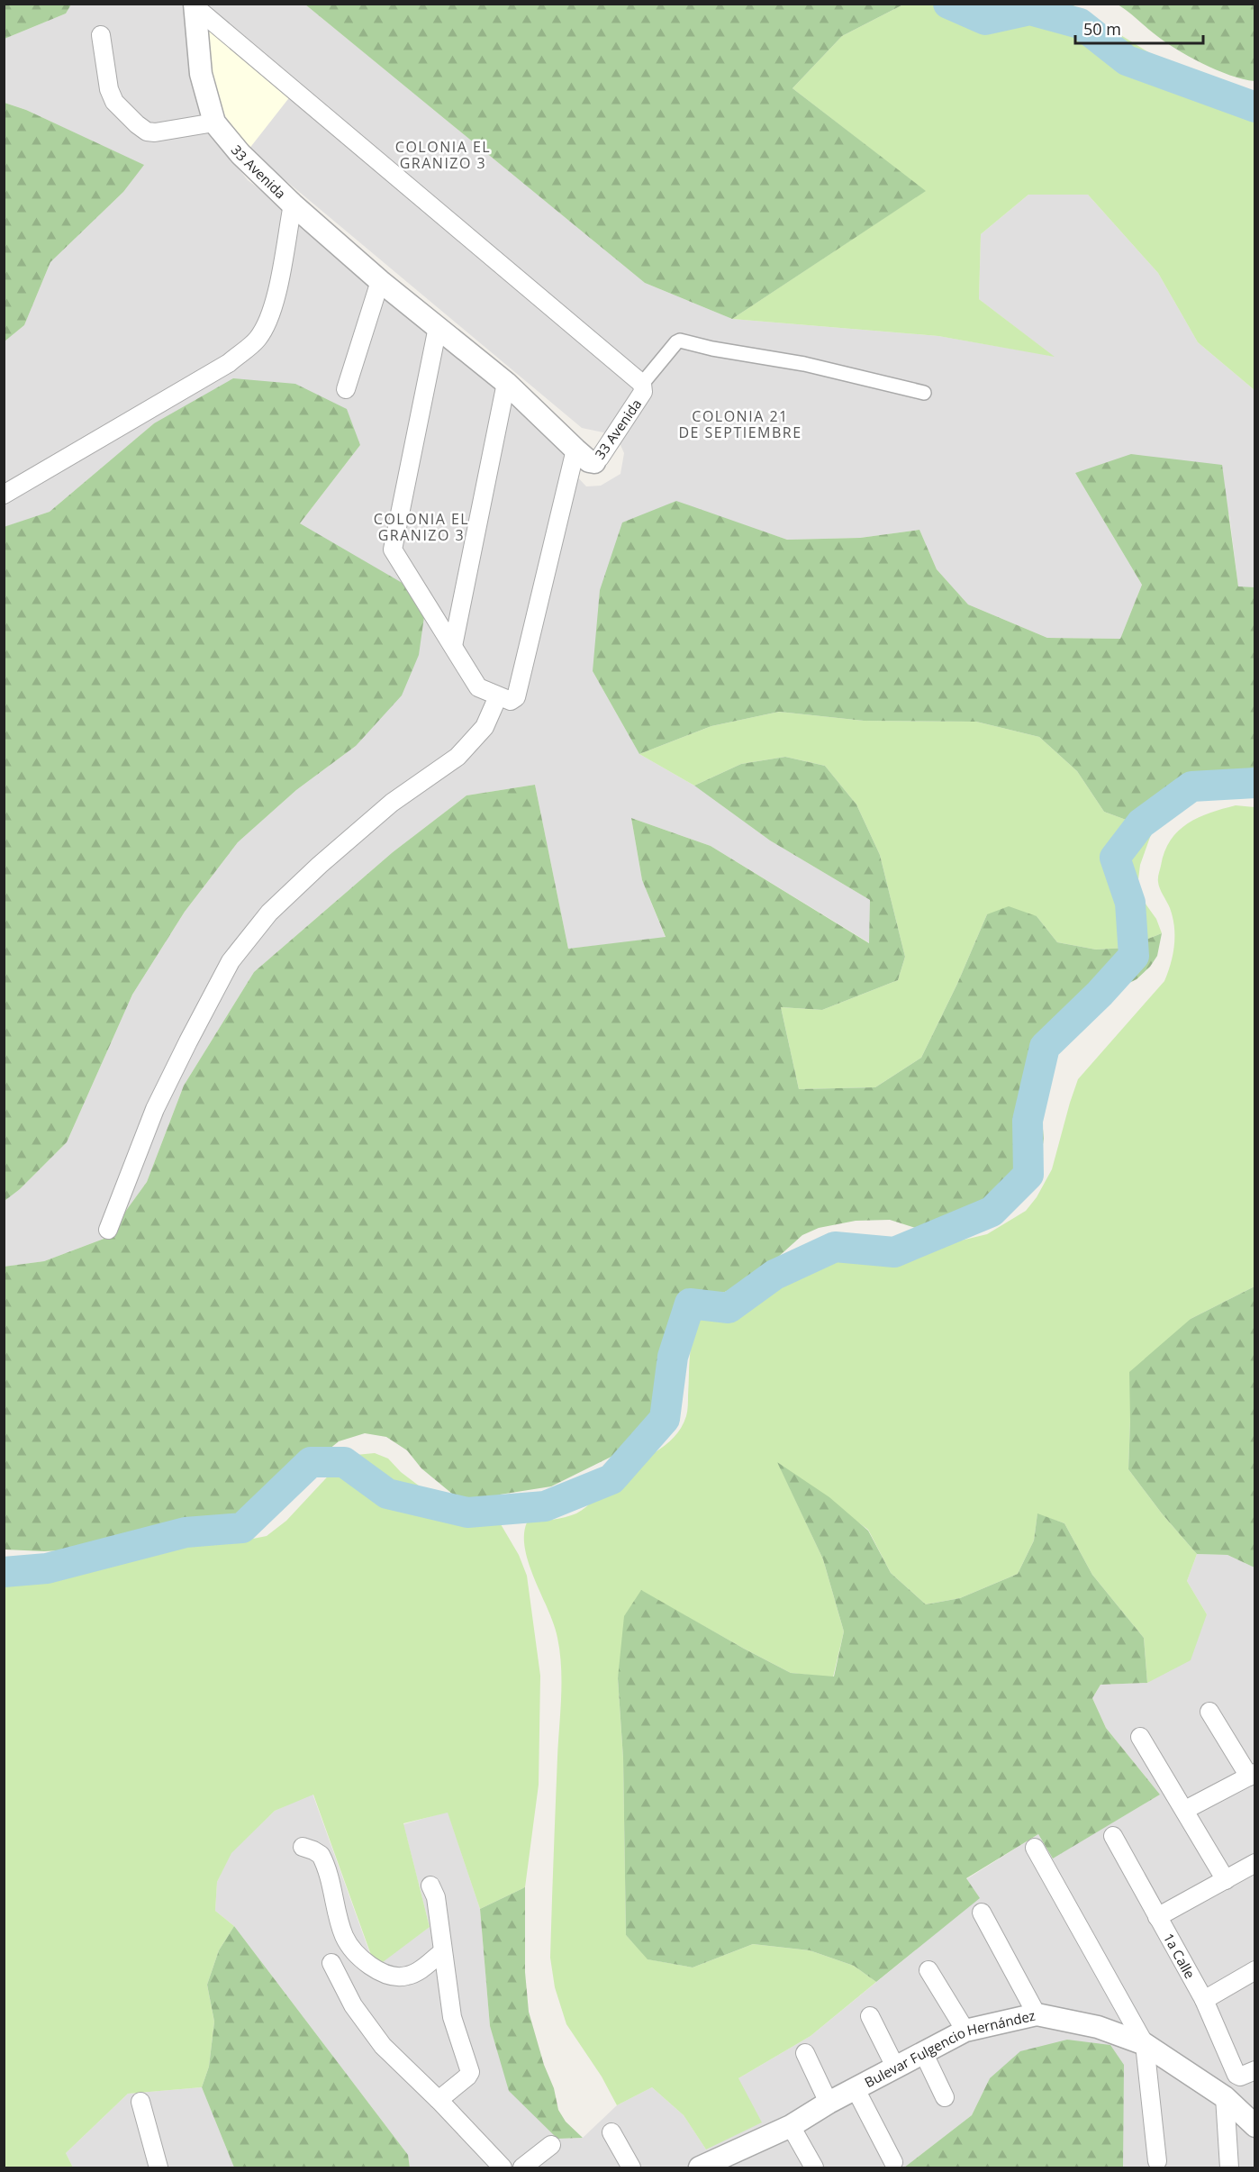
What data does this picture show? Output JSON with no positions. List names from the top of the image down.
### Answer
{
  "streets": {
    "street": ["33 Avenida", "1a Calle", "Bulevar Fulgencio Hernández"]
  },
  "districts": ["COLONIA EL GRANIZO 3", "COLONIA 21 DE SEPTIEMBRE", "COLONIA EL GRANIZO 3"],
  "scale_bar": "50 m"
}
